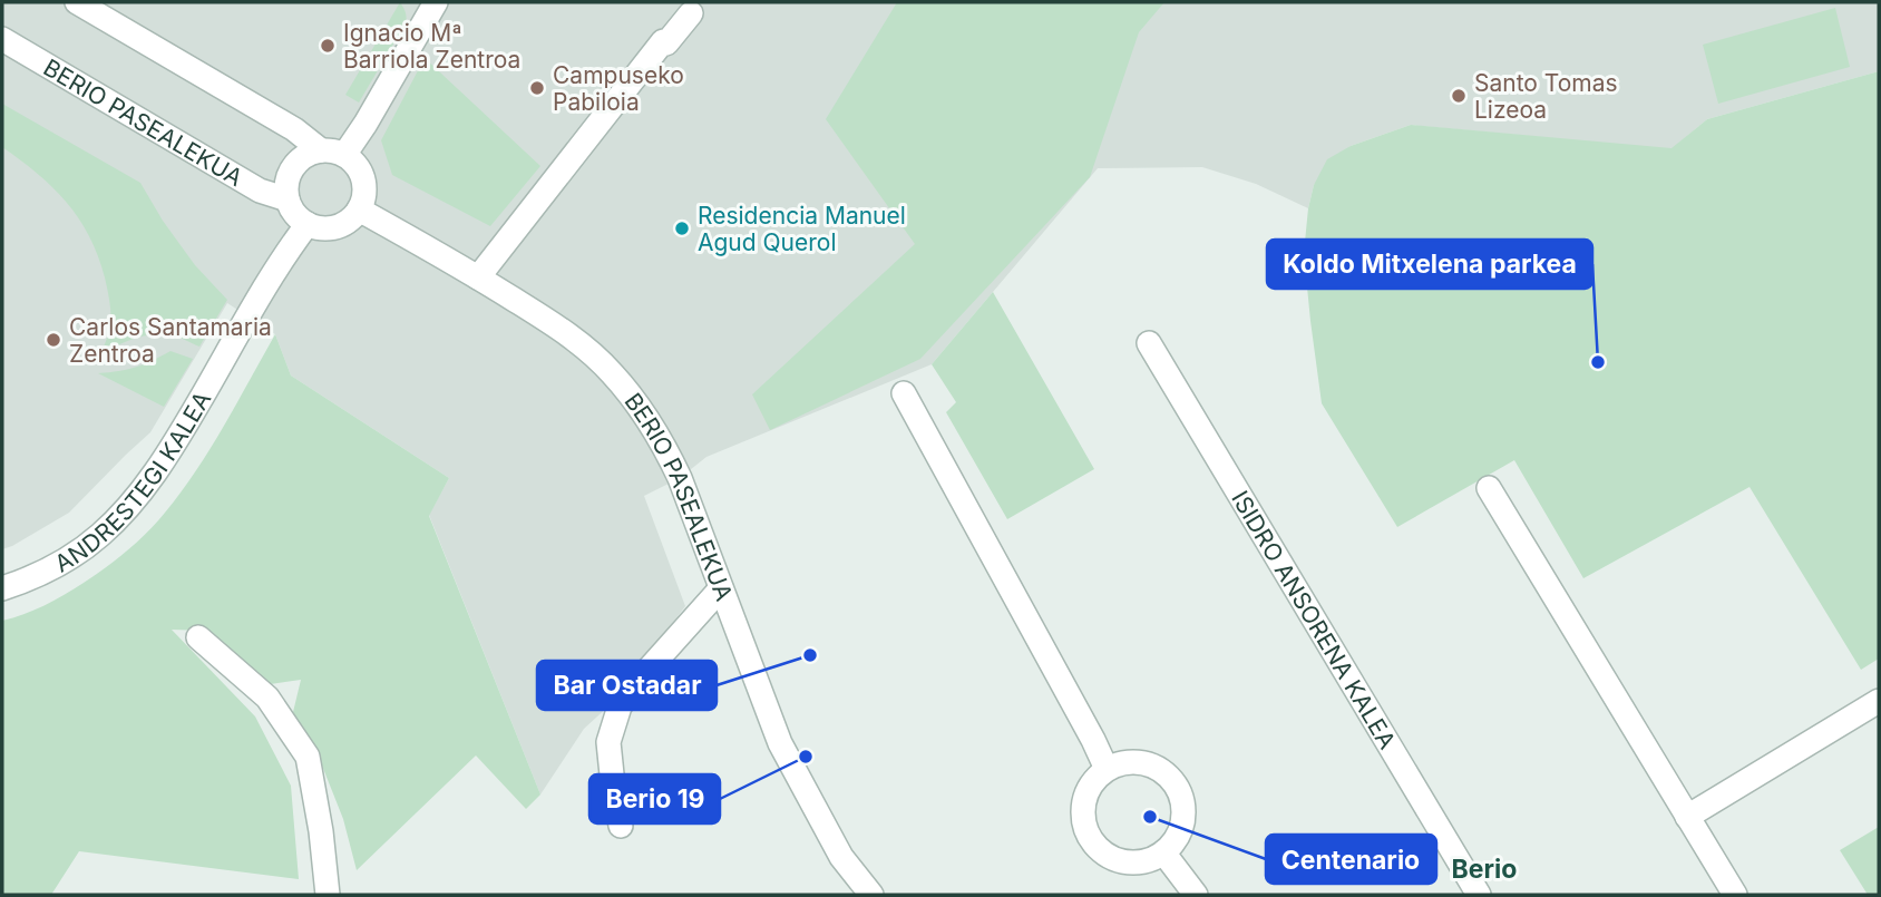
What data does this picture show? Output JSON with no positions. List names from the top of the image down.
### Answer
{
  "streets": {
    "street": ["BERIO PASEALEKUA", "ANDRESTEGI KALEA", "ISIDRO ANSORENA KALEA"]
  },
  "crossings": [
    ["BERIO PASEALEKUA", "ANDRESTEGI KALEA"]
  ],
  "districts": ["Berio"],
  "places": [
    "Ignacio Mª Barriola Zentroa",
    "Campuseko Pabiloia",
    "Santo Tomas Lizeoa",
    "Residencia Manuel Agud Querol",
    "Carlos Santamaria Zentroa",
    "Koldo Mitxelena parkea",
    "Bar Ostadar",
    "Berio 19",
    "Centenario"
  ]
}
